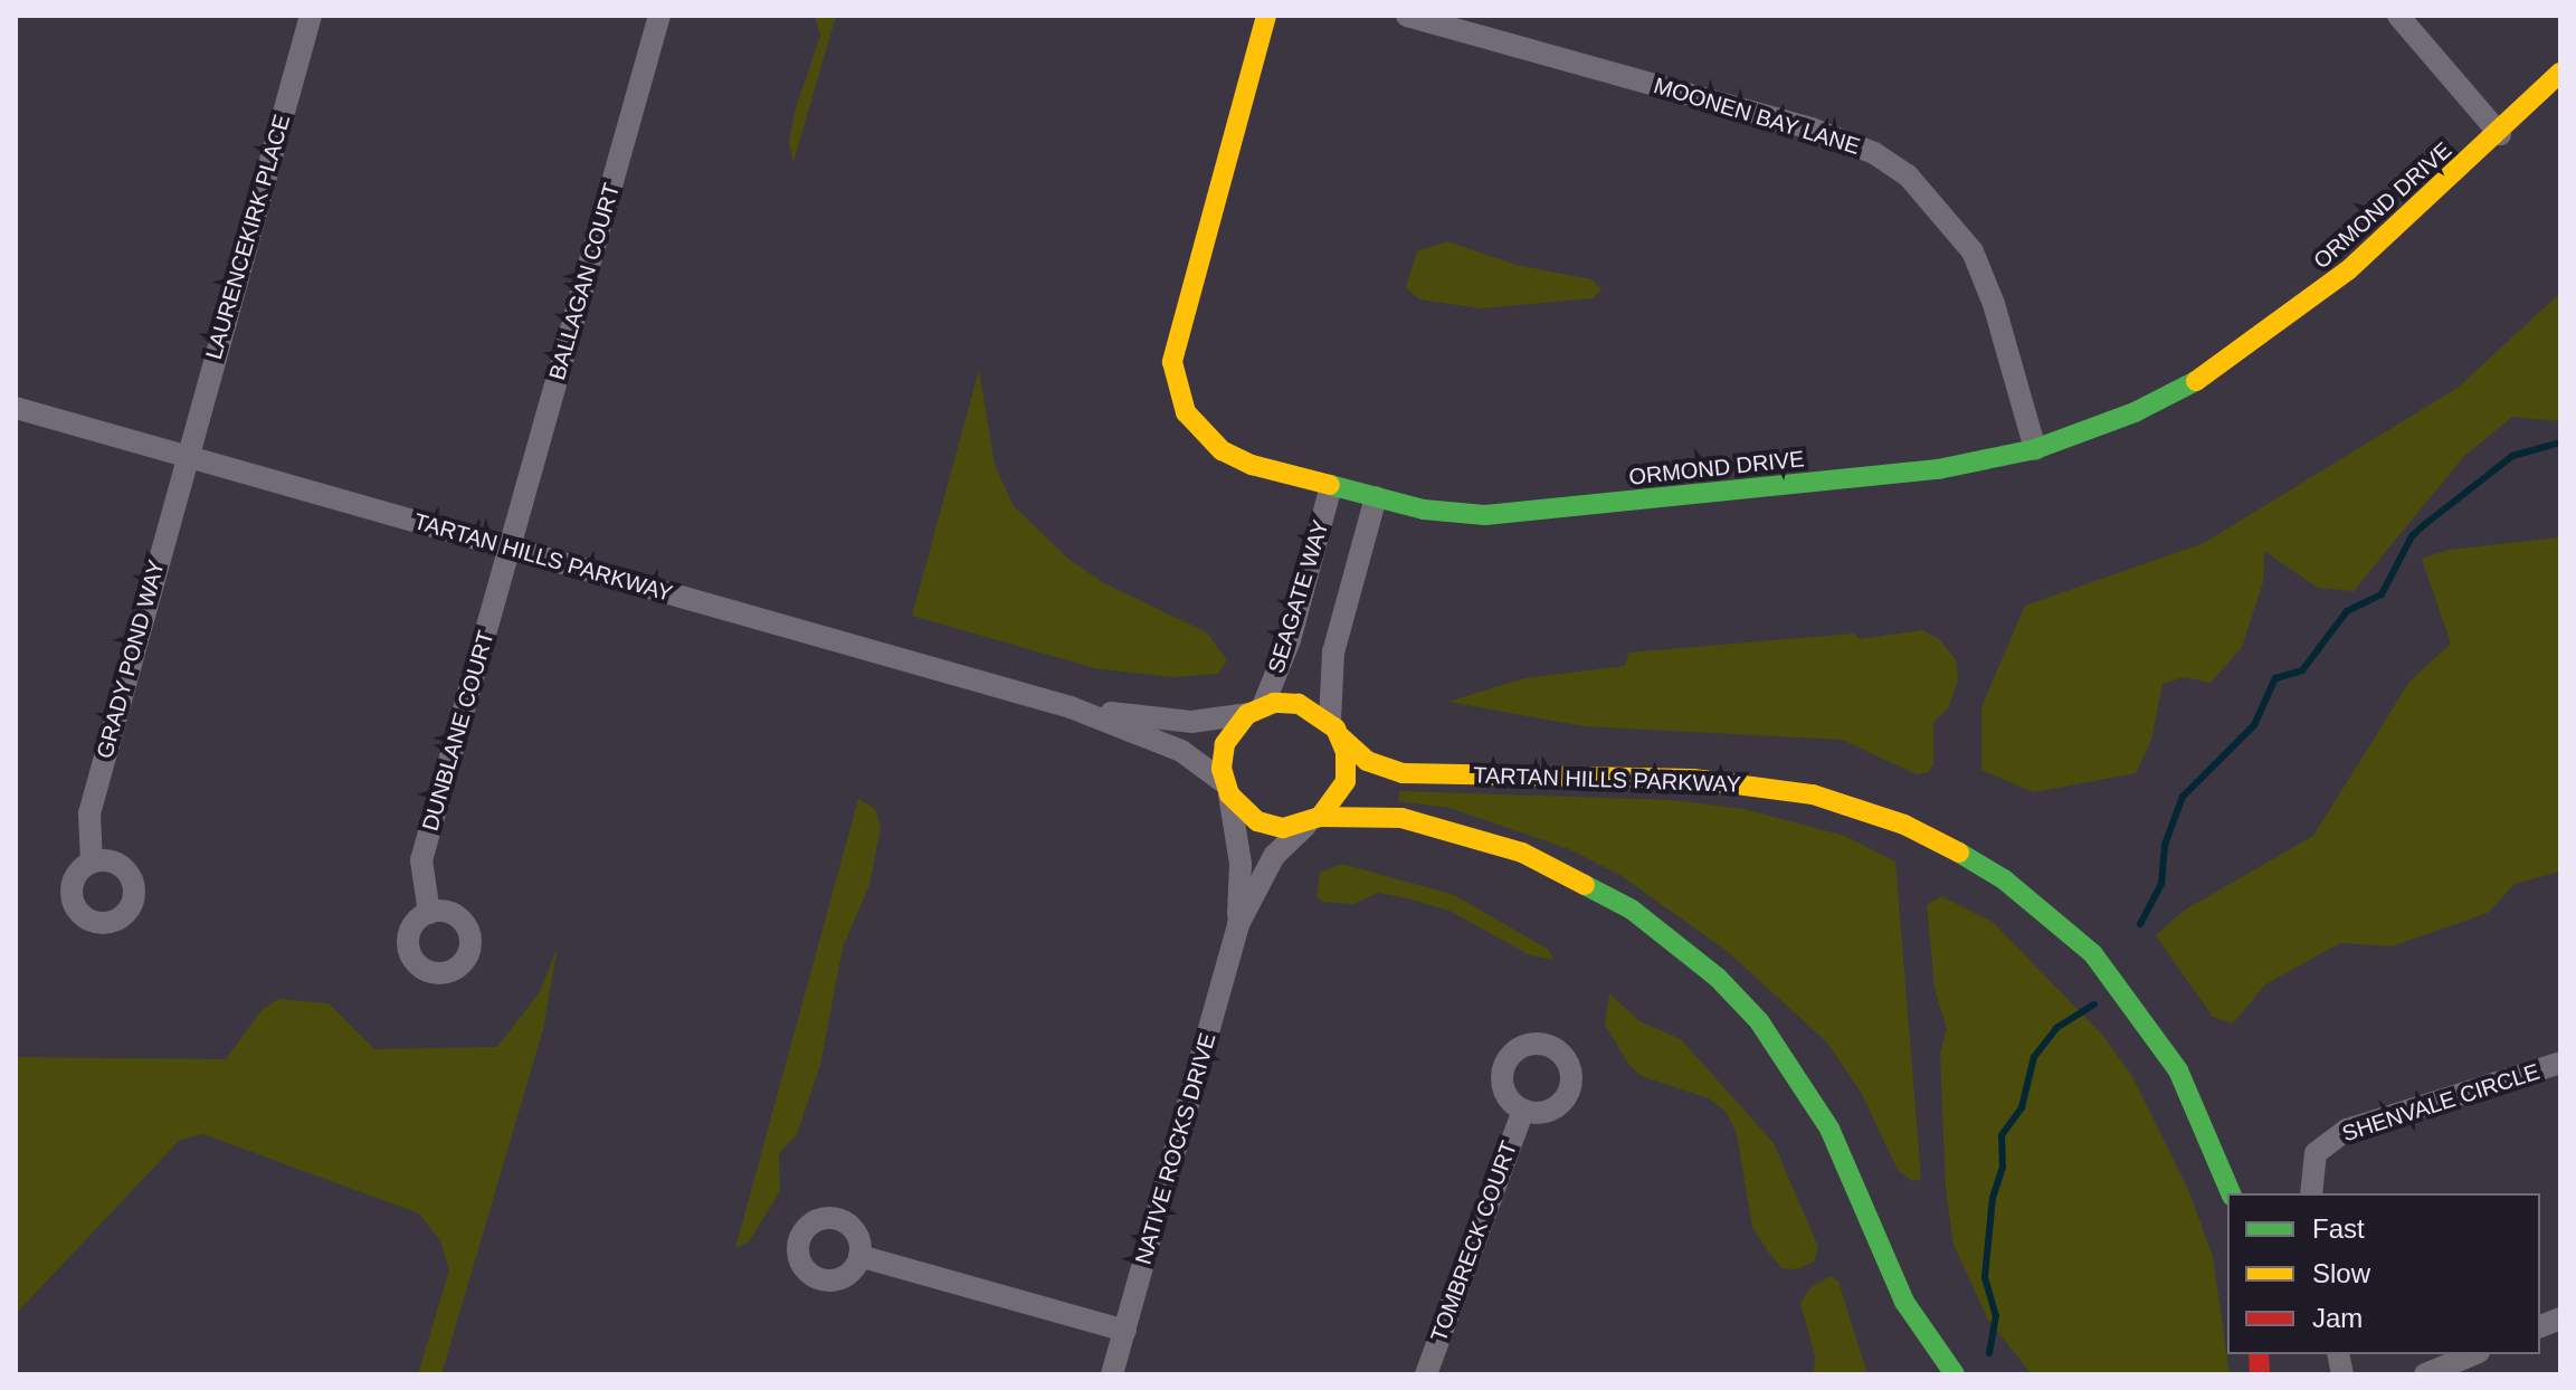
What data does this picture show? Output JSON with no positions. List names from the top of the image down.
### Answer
{
  "streets": {
    "street": [
      "MOONEN BAY LANE",
      "ORMOND DRIVE",
      "LAURENCEKIRK PLACE",
      "BALLAGAN COURT",
      "TARTAN HILLS PARKWAY",
      "SEAGATE WAY",
      "GRADY POND WAY",
      "DUNBLANE COURT",
      "SHENVALE CIRCLE",
      "NATIVE ROCKS DRIVE",
      "TOMBRECK COURT"
    ]
  },
  "crossings": [
    ["MOONEN BAY LANE", "ORMOND DRIVE"],
    ["ORMOND DRIVE", "SEAGATE WAY"],
    ["LAURENCEKIRK PLACE", "TARTAN HILLS PARKWAY"],
    ["LAURENCEKIRK PLACE", "GRADY POND WAY"],
    ["BALLAGAN COURT", "TARTAN HILLS PARKWAY"],
    ["BALLAGAN COURT", "DUNBLANE COURT"],
    ["TARTAN HILLS PARKWAY", "SEAGATE WAY"],
    ["TARTAN HILLS PARKWAY", "GRADY POND WAY"],
    ["TARTAN HILLS PARKWAY", "DUNBLANE COURT"],
    ["TARTAN HILLS PARKWAY", "NATIVE ROCKS DRIVE"],
    ["SEAGATE WAY", "NATIVE ROCKS DRIVE"]
  ],
  "legend": ["Fast", "Slow", "Jam"]
}
